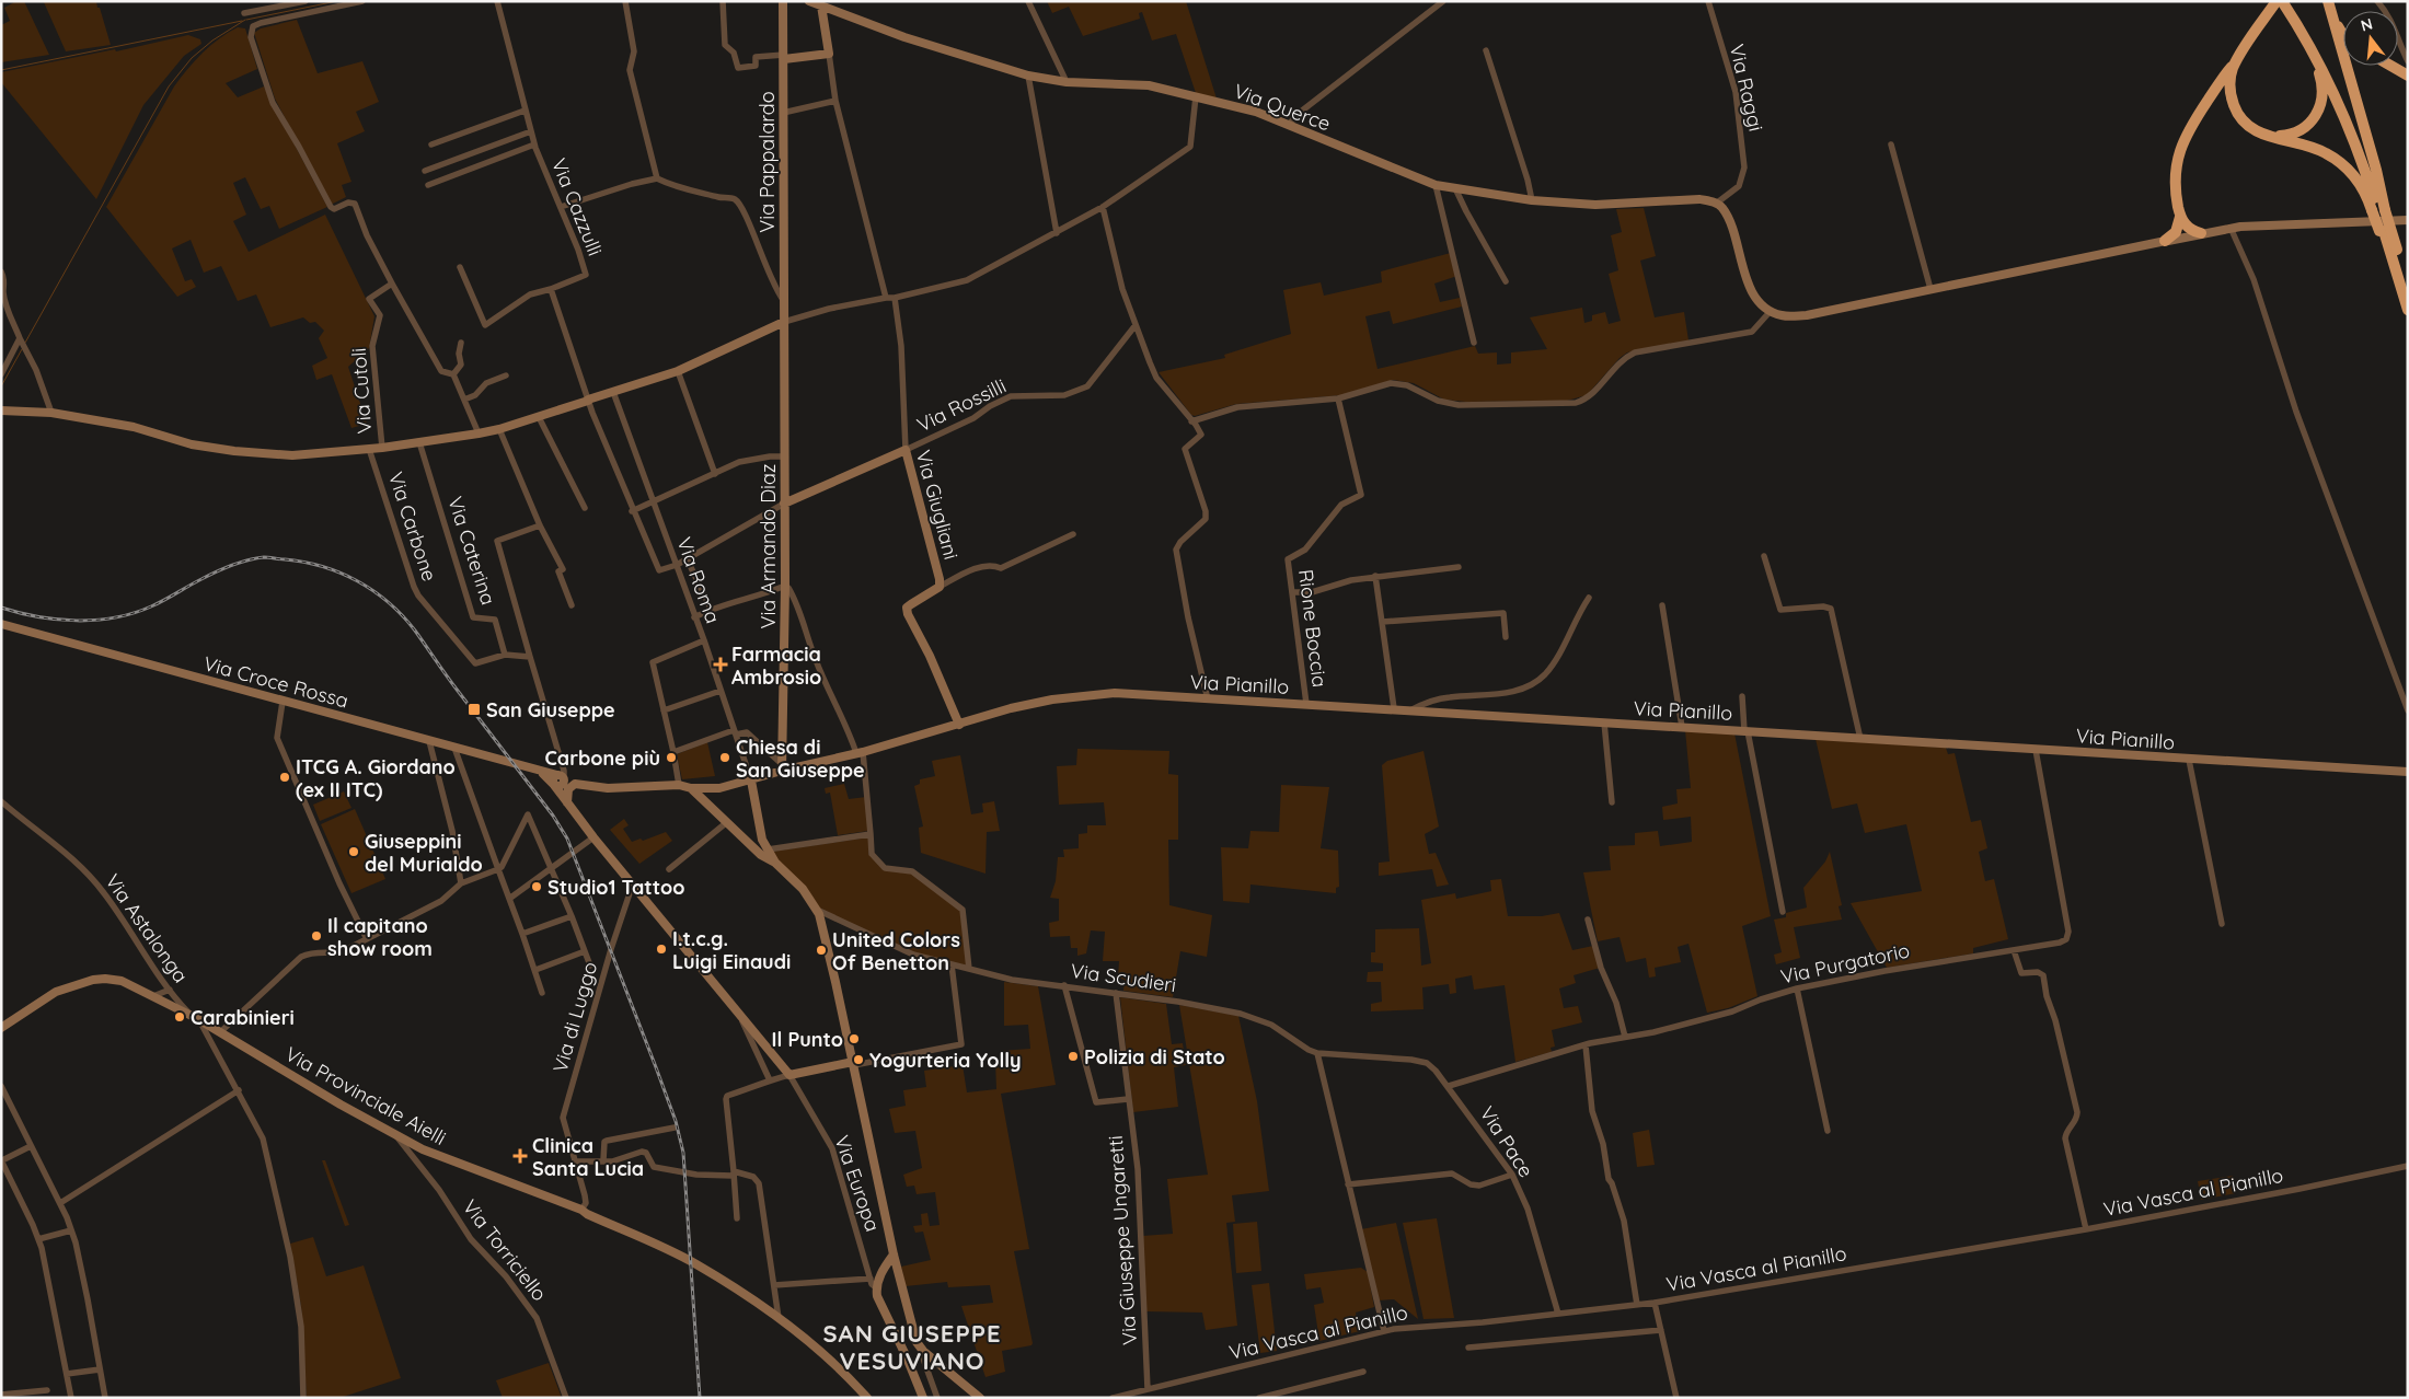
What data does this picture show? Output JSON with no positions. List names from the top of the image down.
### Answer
{
  "streets": {
    "street": [
      "Via Raggi",
      "Via Querce",
      "Via Pappalardo",
      "Via Cazzulli",
      "Via Cutoli",
      "Via Rossilli",
      "Via Giugliani",
      "Via Carbone",
      "Via Armando Diaz",
      "Via Caterina",
      "Via Roma",
      "Rione Boccia",
      "Via Croce Rossa",
      "Via Pianillo",
      "Via Astalonga",
      "Via Purgatorio",
      "Via Scudieri",
      "Via di Luggo",
      "Via Provinciale Aielli",
      "Via Pace",
      "Via Europa",
      "Via Vasca al Pianillo",
      "Via Giuseppe Ungaretti",
      "Via Torriciello"
    ]
  },
  "crossings": [
    ["Via Raggi", "Via Querce"],
    ["Via Pappalardo", "Via Armando Diaz"],
    ["Via Rossilli", "Via Giugliani"],
    ["Via Rossilli", "Via Armando Diaz"],
    ["Via Giugliani", "Via Pianillo"],
    ["Via Carbone", "Via Caterina"],
    ["Via Armando Diaz", "Via Pianillo"],
    ["Via Roma", "Via Pianillo"],
    ["Rione Boccia", "Via Pianillo"],
    ["Via Croce Rossa", "Via Europa"],
    ["Via Pianillo", "Via Purgatorio"],
    ["Via Astalonga", "Via Provinciale Aielli"],
    ["Via Purgatorio", "Via Pace"],
    ["Via Scudieri", "Via Pace"],
    ["Via Scudieri", "Via Giuseppe Ungaretti"],
    ["Via di Luggo", "Via Provinciale Aielli"],
    ["Via di Luggo", "Via Europa"],
    ["Via Provinciale Aielli", "Via Torriciello"],
    ["Via Pace", "Via Vasca al Pianillo"],
    ["Via Vasca al Pianillo", "Via Giuseppe Ungaretti"]
  ],
  "districts": ["SAN GIUSEPPE VESUVIANO"],
  "places": {
    "health": ["Farmacia Ambrosio", "Clinica Santa Lucia"],
    "transit": ["San Giuseppe"],
    "other": [
      "Carbone più",
      "Chiesa di San Giuseppe",
      "ITCG A. Giordano (ex II ITC)",
      "Giuseppini del Murialdo",
      "Studio1 Tattoo",
      "Il capitano show room",
      "I.t.c.g. Luigi Einaudi",
      "United Colors Of Benetton",
      "Carabinieri",
      "Il Punto",
      "Polizia di Stato",
      "Yogurteria Yolly"
    ]
  },
  "north": "top"
}
